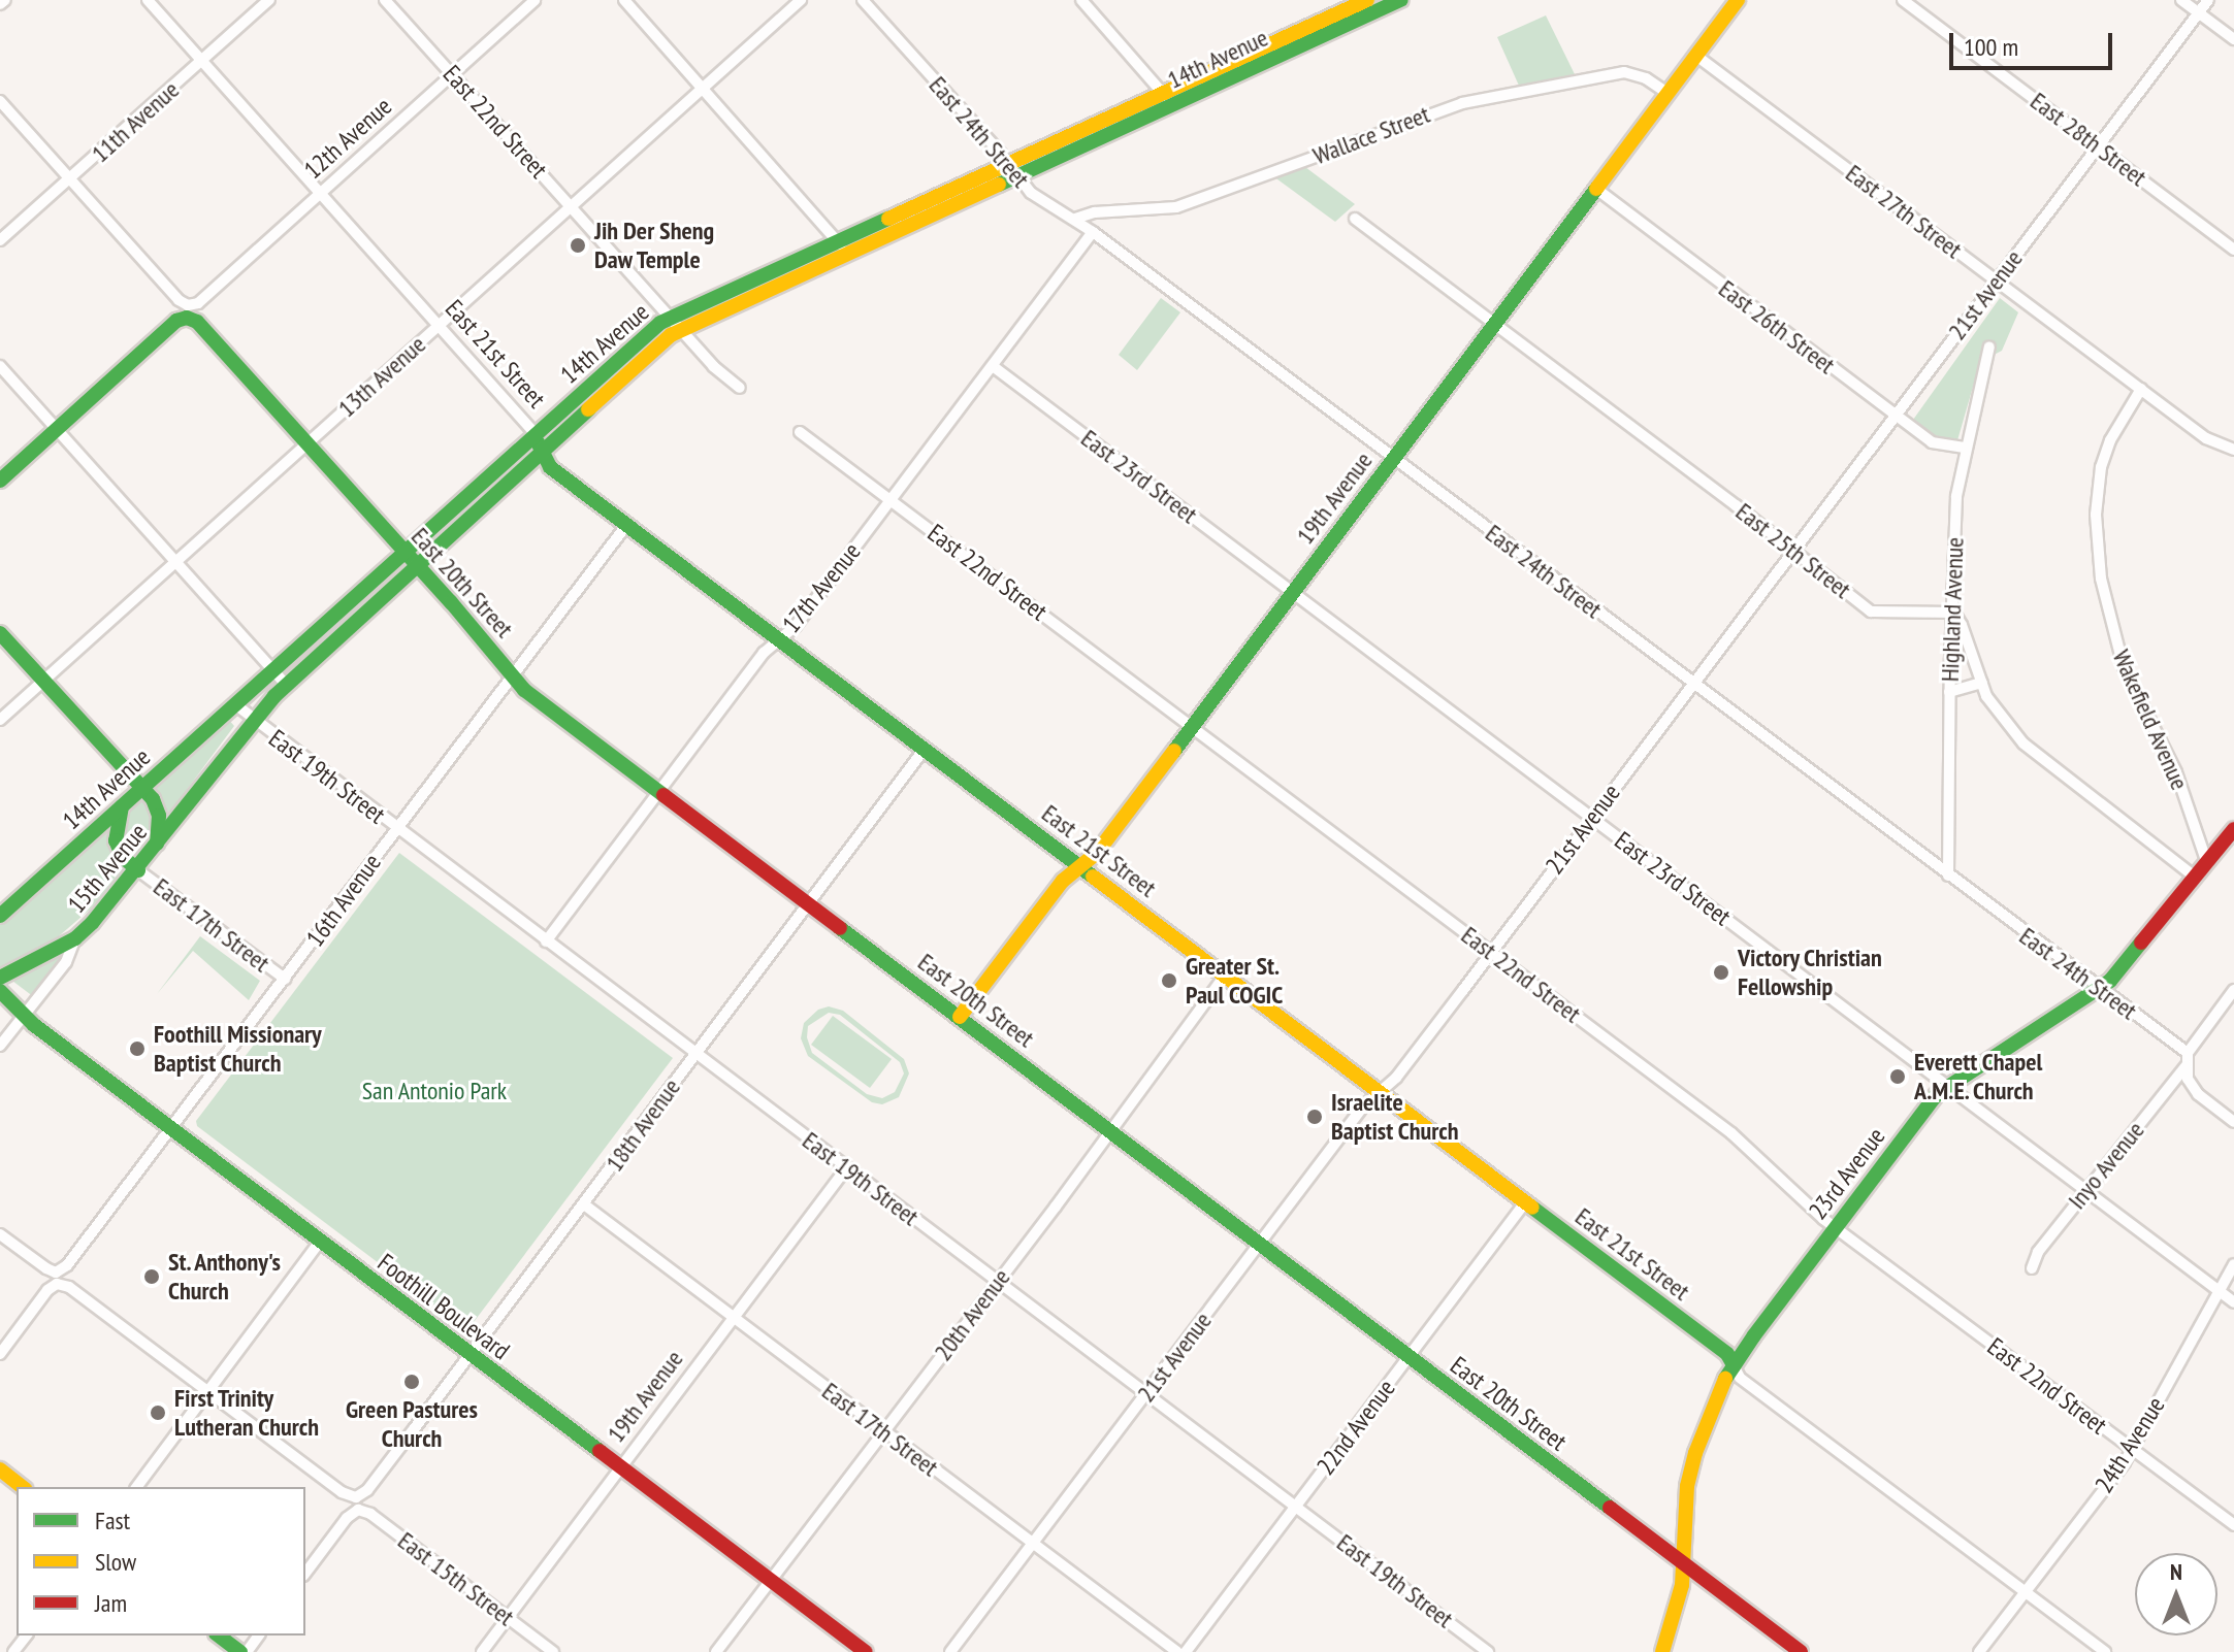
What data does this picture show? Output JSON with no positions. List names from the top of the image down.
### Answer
{
  "streets": {
    "street": [
      "14th Avenue",
      "11th Avenue",
      "East 22nd Street",
      "East 24th Street",
      "Wallace Street",
      "12th Avenue",
      "East 28th Street",
      "East 27th Street",
      "21st Avenue",
      "East 26th Street",
      "East 21st Street",
      "13th Avenue",
      "East 23rd Street",
      "19th Avenue",
      "East 25th Street",
      "East 20th Street",
      "17th Avenue",
      "Highland Avenue",
      "Wakefield Avenue",
      "East 19th Street",
      "15th Avenue",
      "16th Avenue",
      "East 17th Street",
      "18th Avenue",
      "Inyo Avenue",
      "23rd Avenue",
      "Foothill Boulevard",
      "20th Avenue",
      "22nd Avenue",
      "24th Avenue",
      "East 15th Street"
    ]
  },
  "crossings": [
    ["14th Avenue", "East 22nd Street"],
    ["14th Avenue", "East 24th Street"],
    ["14th Avenue", "East 21st Street"],
    ["14th Avenue", "East 20th Street"],
    ["14th Avenue", "East 19th Street"],
    ["14th Avenue", "15th Avenue"],
    ["11th Avenue", "East 21st Street"],
    ["11th Avenue", "East 20th Street"],
    ["East 22nd Street", "12th Avenue"],
    ["East 22nd Street", "21st Avenue"],
    ["East 22nd Street", "13th Avenue"],
    ["East 22nd Street", "19th Avenue"],
    ["East 22nd Street", "17th Avenue"],
    ["East 22nd Street", "23rd Avenue"],
    ["East 22nd Street", "24th Avenue"],
    ["East 24th Street", "Wallace Street"],
    ["East 24th Street", "21st Avenue"],
    ["East 24th Street", "19th Avenue"],
    ["East 24th Street", "17th Avenue"],
    ["East 24th Street", "Highland Avenue"],
    ["East 24th Street", "Inyo Avenue"],
    ["East 24th Street", "23rd Avenue"],
    ["Wallace Street", "19th Avenue"],
    ["12th Avenue", "East 21st Street"],
    ["12th Avenue", "East 20th Street"],
    ["East 28th Street", "21st Avenue"],
    ["East 27th Street", "21st Avenue"],
    ["East 27th Street", "19th Avenue"],
    ["East 27th Street", "Wakefield Avenue"],
    ["21st Avenue", "East 26th Street"],
    ["21st Avenue", "East 21st Street"],
    ["21st Avenue", "East 23rd Street"],
    ["21st Avenue", "East 25th Street"],
    ["21st Avenue", "East 20th Street"],
    ["21st Avenue", "East 19th Street"],
    ["21st Avenue", "East 17th Street"],
    ["East 26th Street", "19th Avenue"],
    ["East 26th Street", "Highland Avenue"],
    ["East 21st Street", "13th Avenue"],
    ["East 21st Street", "19th Avenue"],
    ["East 21st Street", "17th Avenue"],
    ["East 21st Street", "16th Avenue"],
    ["East 21st Street", "18th Avenue"],
    ["East 21st Street", "23rd Avenue"],
    ["East 21st Street", "20th Avenue"],
    ["East 21st Street", "22nd Avenue"],
    ["East 21st Street", "24th Avenue"],
    ["13th Avenue", "East 20th Street"],
    ["East 23rd Street", "19th Avenue"],
    ["East 23rd Street", "17th Avenue"],
    ["East 23rd Street", "Inyo Avenue"],
    ["East 23rd Street", "23rd Avenue"],
    ["East 23rd Street", "24th Avenue"],
    ["19th Avenue", "East 25th Street"],
    ["19th Avenue", "East 20th Street"],
    ["19th Avenue", "East 19th Street"],
    ["19th Avenue", "East 17th Street"],
    ["19th Avenue", "Foothill Boulevard"],
    ["19th Avenue", "East 15th Street"],
    ["East 25th Street", "Highland Avenue"],
    ["East 20th Street", "17th Avenue"],
    ["East 20th Street", "16th Avenue"],
    ["East 20th Street", "18th Avenue"],
    ["East 20th Street", "23rd Avenue"],
    ["East 20th Street", "20th Avenue"],
    ["East 20th Street", "22nd Avenue"],
    ["17th Avenue", "East 19th Street"],
    ["Wakefield Avenue", "23rd Avenue"],
    ["East 19th Street", "15th Avenue"],
    ["East 19th Street", "16th Avenue"],
    ["East 19th Street", "18th Avenue"],
    ["East 19th Street", "20th Avenue"],
    ["East 19th Street", "22nd Avenue"],
    ["15th Avenue", "East 17th Street"],
    ["15th Avenue", "Foothill Boulevard"],
    ["16th Avenue", "East 17th Street"],
    ["16th Avenue", "Foothill Boulevard"],
    ["16th Avenue", "East 15th Street"],
    ["East 17th Street", "18th Avenue"],
    ["East 17th Street", "20th Avenue"],
    ["18th Avenue", "Foothill Boulevard"],
    ["18th Avenue", "East 15th Street"],
    ["Foothill Boulevard", "20th Avenue"]
  ],
  "parks": ["San Antonio Park"],
  "places": [
    "Jih Der Sheng Daw Temple",
    "Victory Christian Fellowship",
    "Greater St. Paul COGIC",
    "Foothill Missionary Baptist Church",
    "Everett Chapel A.M.E. Church",
    "Israelite Baptist Church",
    "St. Anthony's Church",
    "Green Pastures Church",
    "First Trinity Lutheran Church"
  ],
  "legend": ["Fast", "Slow", "Jam"],
  "scale_bar": "100 m",
  "north": "top"
}
